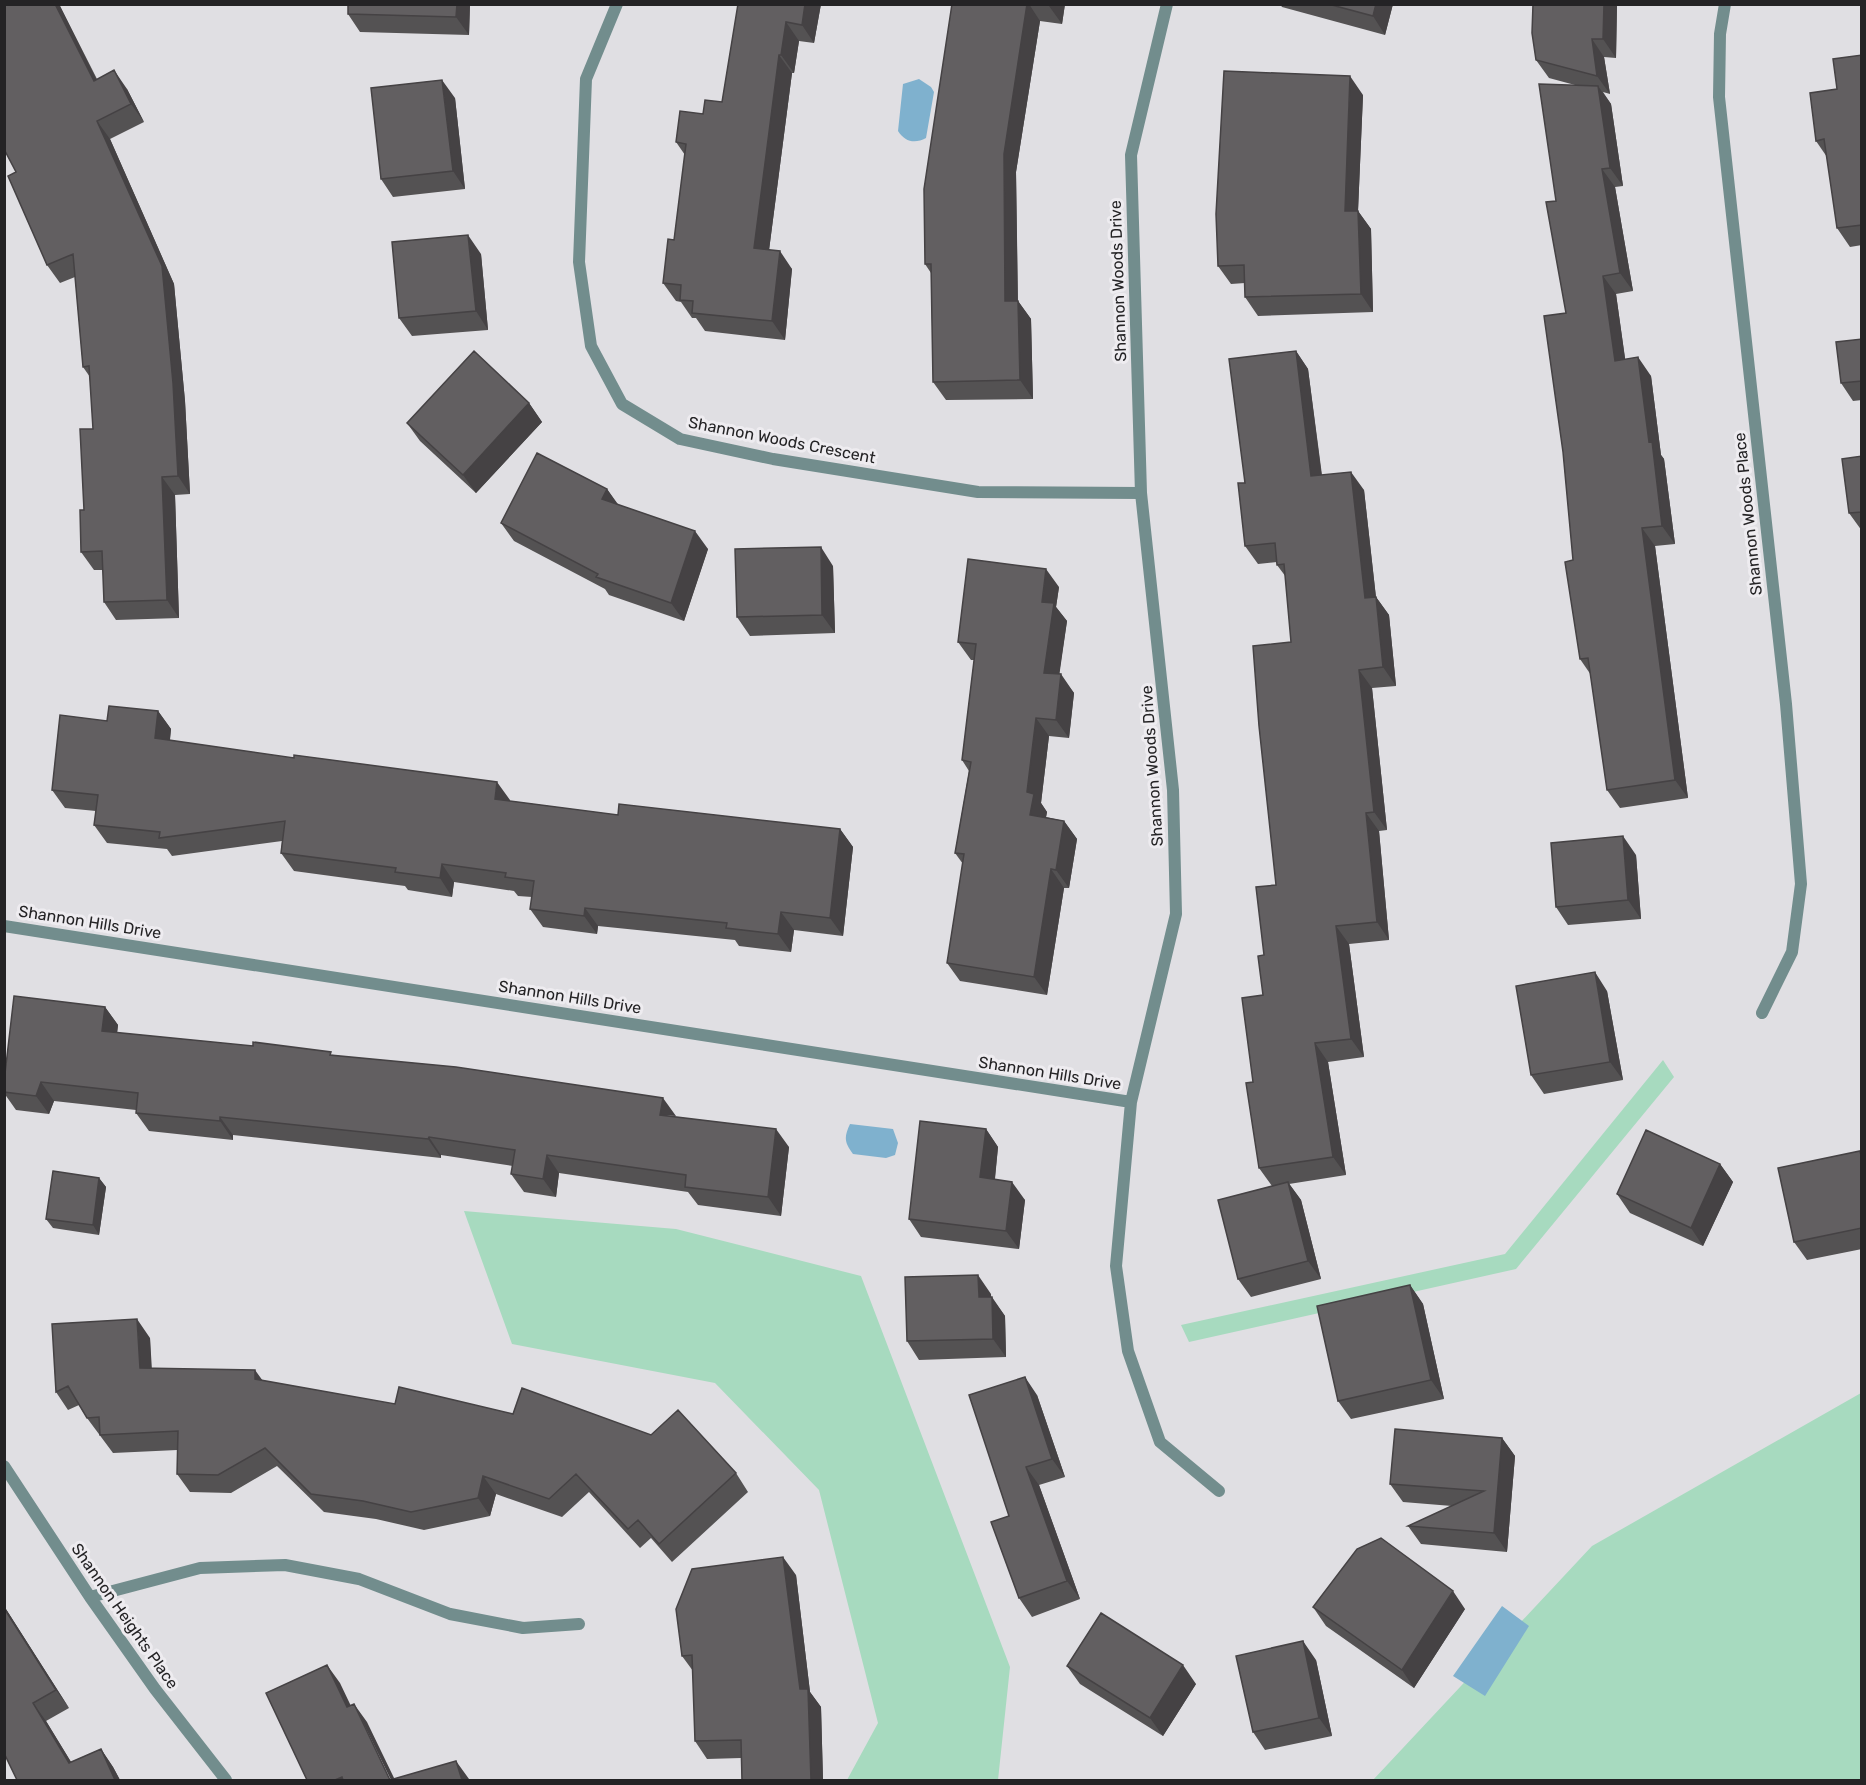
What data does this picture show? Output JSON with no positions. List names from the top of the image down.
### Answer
{
  "streets": {
    "street": [
      "Shannon Woods Drive",
      "Shannon Woods Crescent",
      "Shannon Woods Place",
      "Shannon Hills Drive",
      "Shannon Heights Place"
    ]
  },
  "crossings": [
    ["Shannon Woods Drive", "Shannon Woods Crescent"],
    ["Shannon Woods Drive", "Shannon Hills Drive"]
  ]
}
